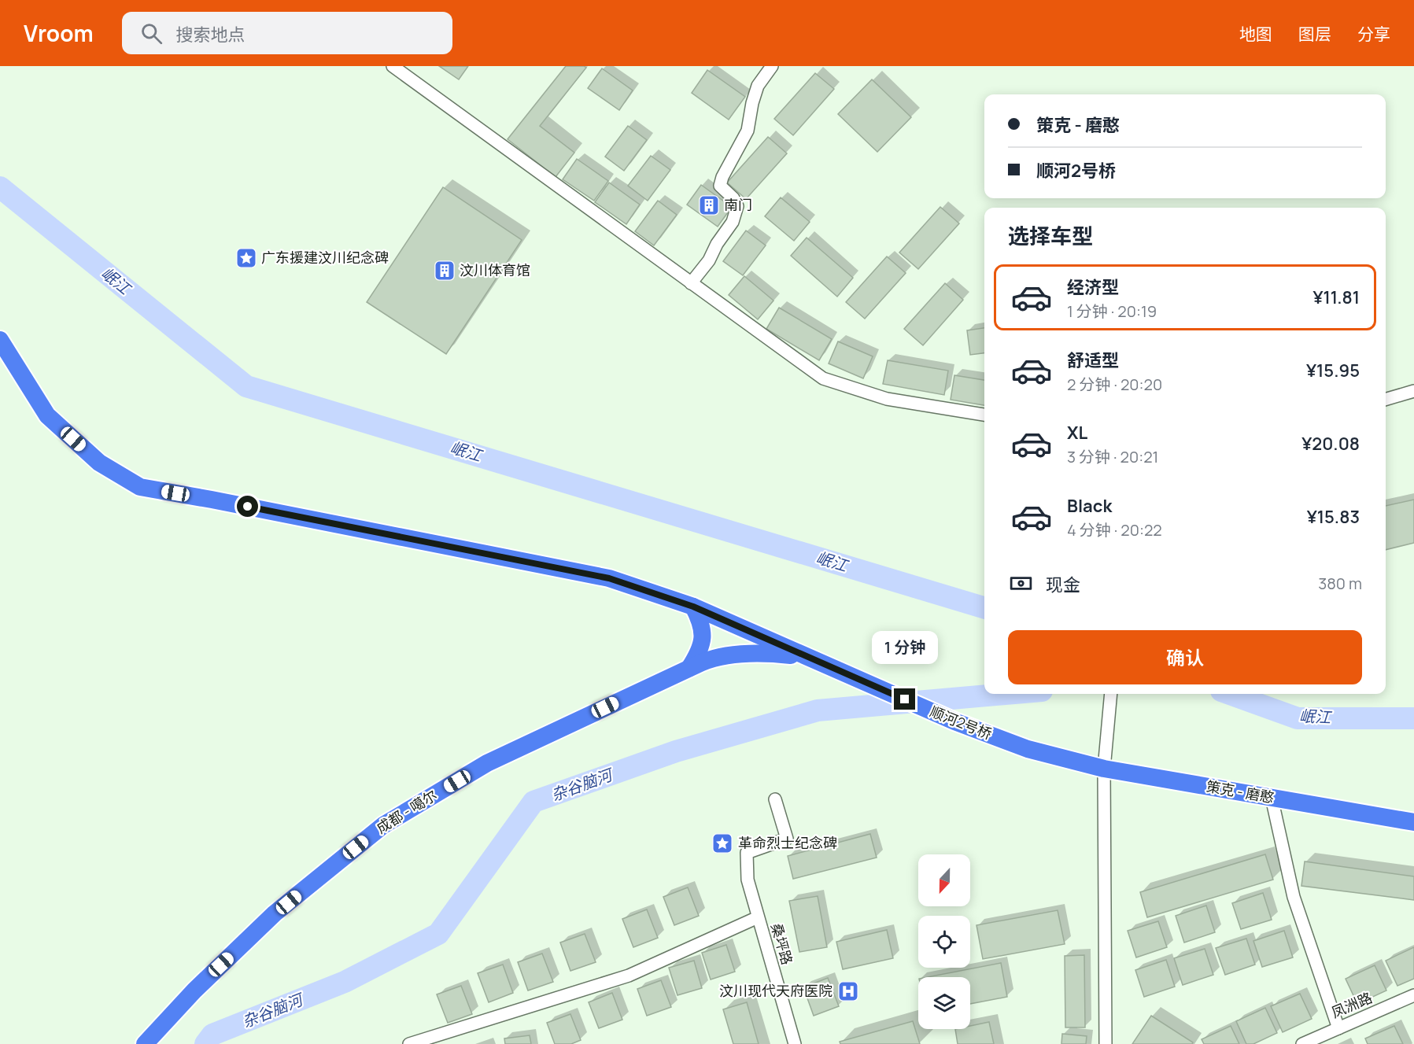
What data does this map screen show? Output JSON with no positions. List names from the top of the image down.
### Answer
{
  "streets": {
    "highway": ["顺河2号桥", "策克 - 磨憨", "成都 - 噶尔"],
    "street": ["桑坪路", "凤洲路"]
  },
  "crossings": [
    ["顺河2号桥", "策克 - 磨憨"],
    ["顺河2号桥", "成都 - 噶尔"]
  ],
  "water": ["岷江", "杂谷脑河"],
  "places": {
    "building": ["南门", "汶川体育馆"],
    "place": ["广东援建汶川纪念碑", "革命烈士纪念碑"],
    "hospital": ["汶川现代天府医院"]
  },
  "north": "bottom",
  "page": {
    "header": "Vroom",
    "search": "搜索地点",
    "nav": ["地图", "图层", "分享"],
    "banner": ["策克 - 磨憨", "顺河2号桥"],
    "heading": "选择车型",
    "list": [
      {
        "name": "经济型",
        "note": "1 分钟 · 20:19",
        "value": "¥11.81"
      },
      {
        "name": "舒适型",
        "note": "2 分钟 · 20:20",
        "value": "¥15.95"
      },
      {
        "name": "XL",
        "note": "3 分钟 · 20:21",
        "value": "¥20.08"
      },
      {
        "name": "Black",
        "note": "4 分钟 · 20:22",
        "value": "¥15.83"
      }
    ],
    "pay": ["现金", "380 m"],
    "buttons": "确认",
    "bubble": "1 分钟"
  }
}
